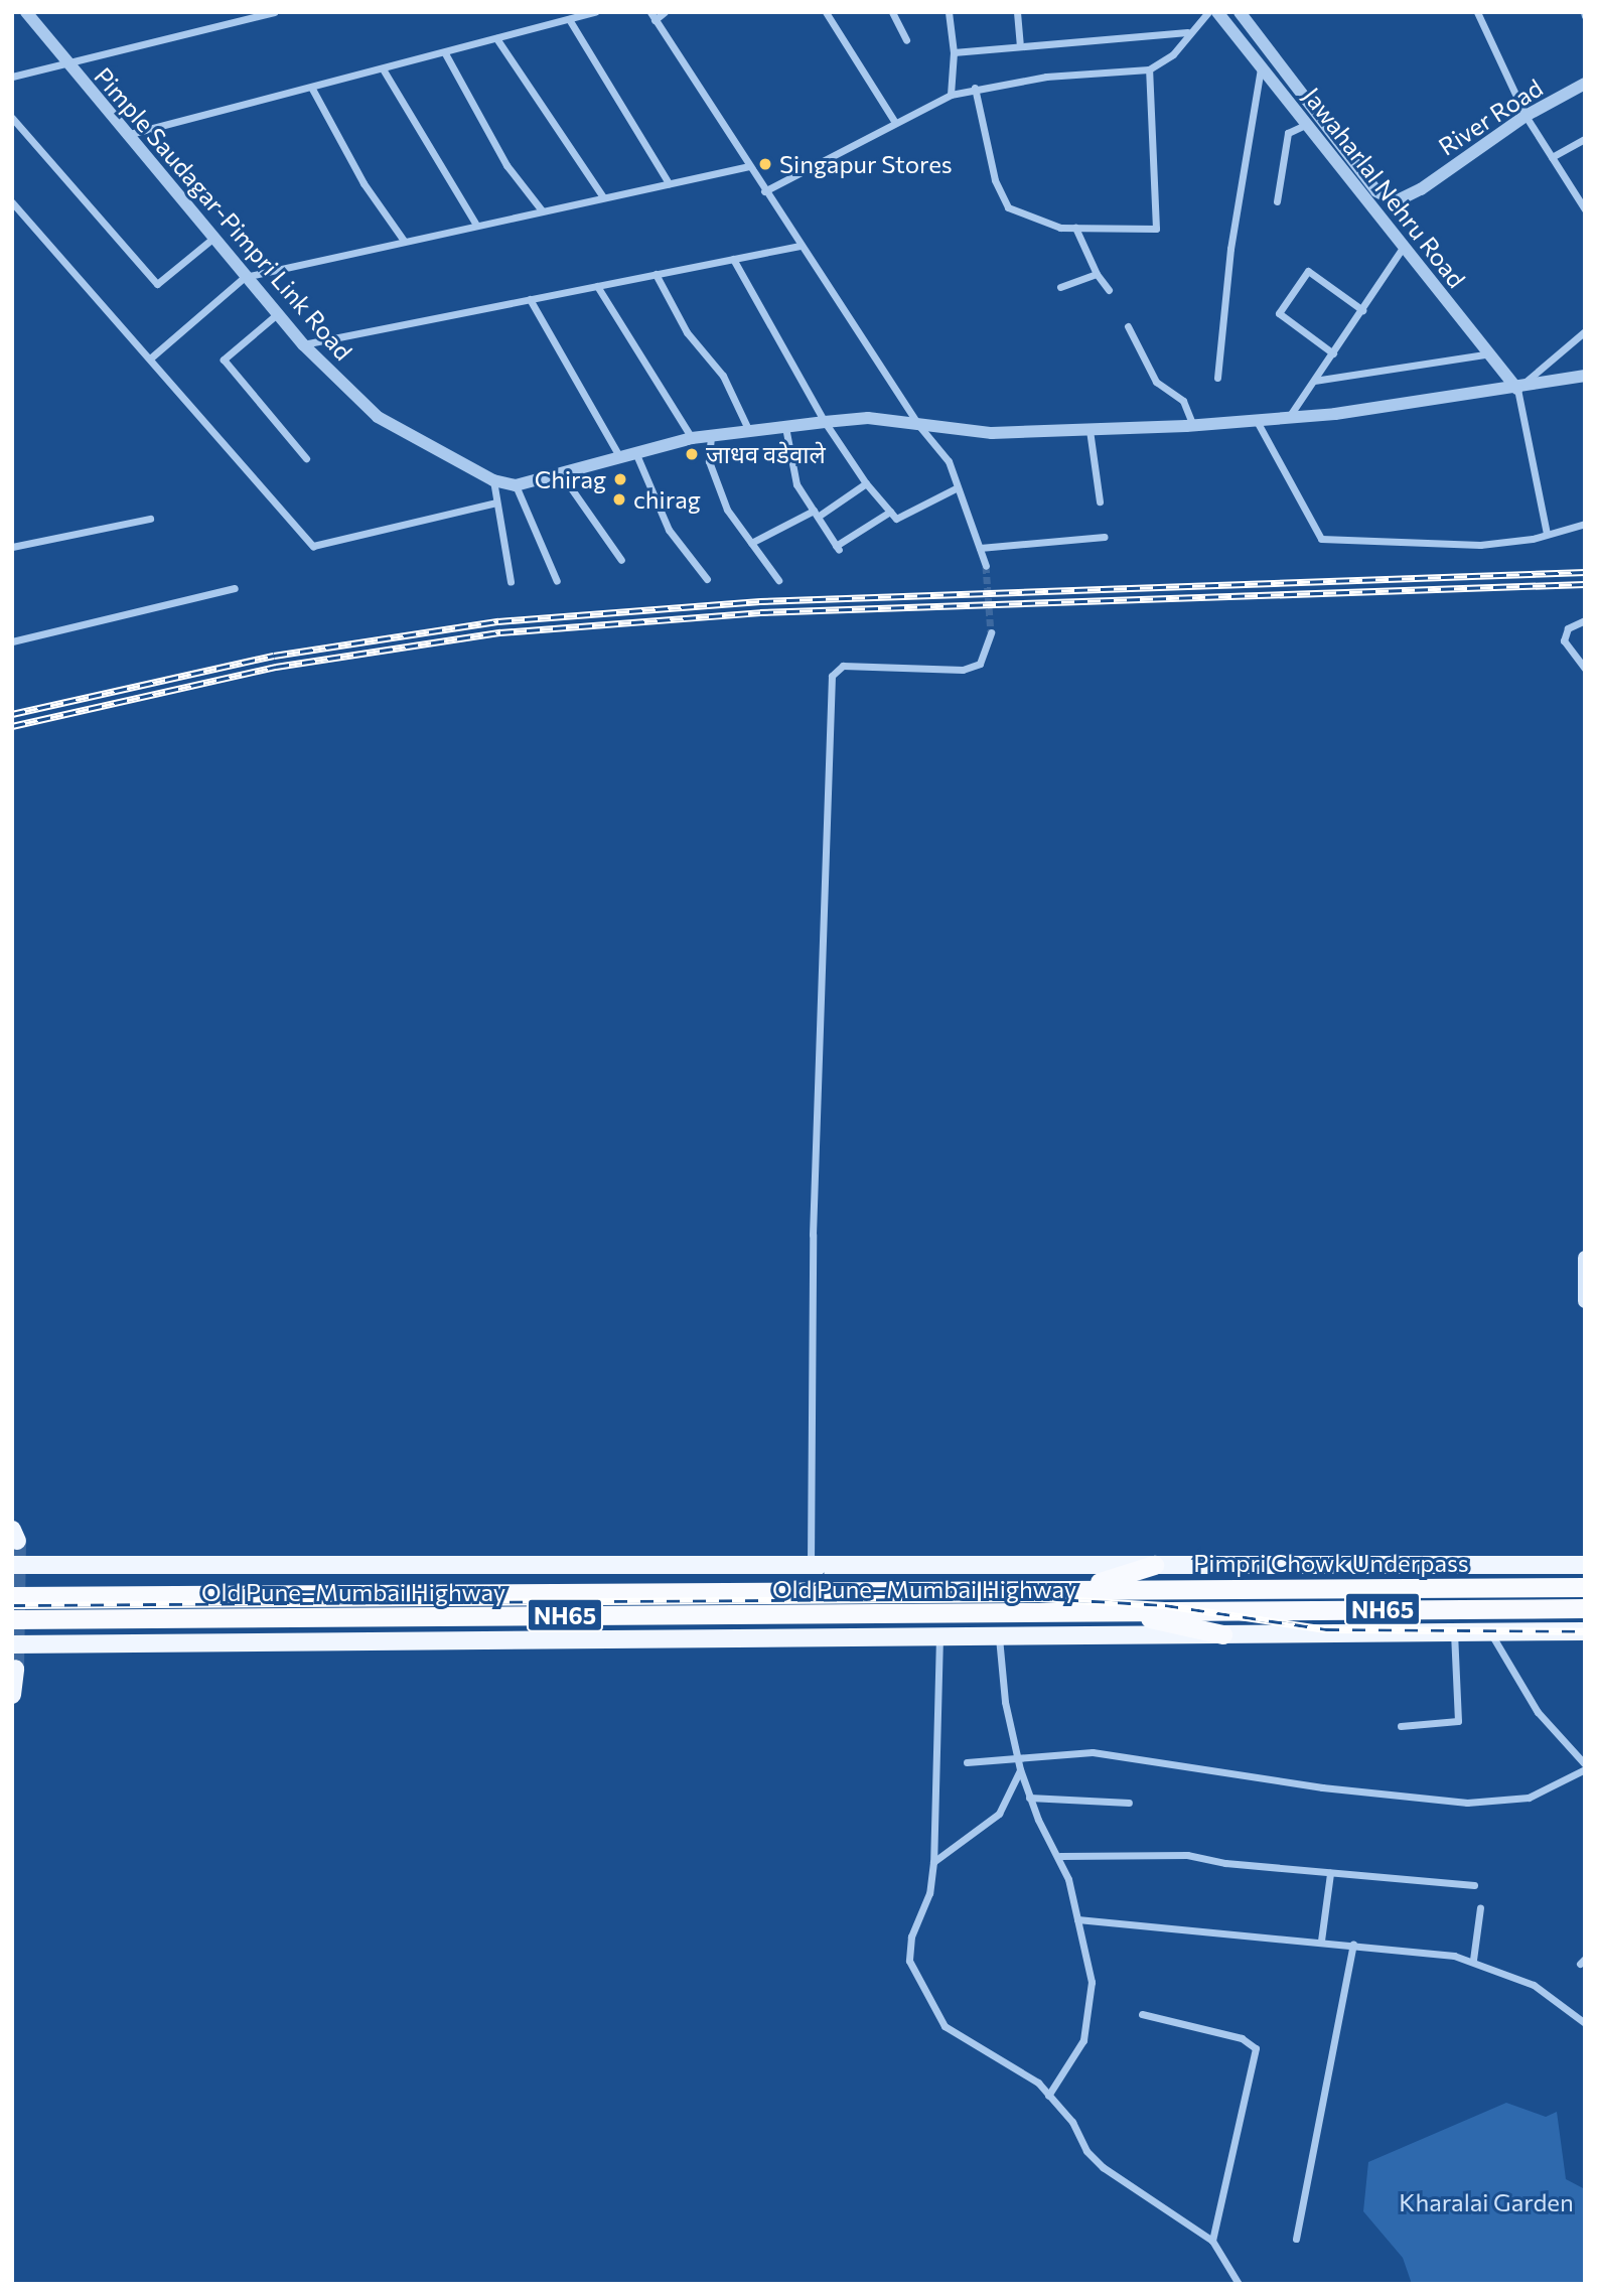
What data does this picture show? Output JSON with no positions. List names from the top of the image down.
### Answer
{
  "streets": {
    "highway": ["Pimpri Chowk Underpass", "Old Pune–Mumbai Highway", "NH65"],
    "street": ["River Road", "Jawaharlal Nehru Road", "Pimple Saudagar-Pimpri Link Road"]
  },
  "crossings": [
    ["Jawaharlal Nehru Road", "Pimple Saudagar-Pimpri Link Road"],
    ["Pimpri Chowk Underpass", "Old Pune–Mumbai Highway"]
  ],
  "parks": ["Kharalai Garden"],
  "places": [
    "Singapur Stores",
    "जाधव वडेवाले",
    "Chirag",
    "chirag"
  ]
}
